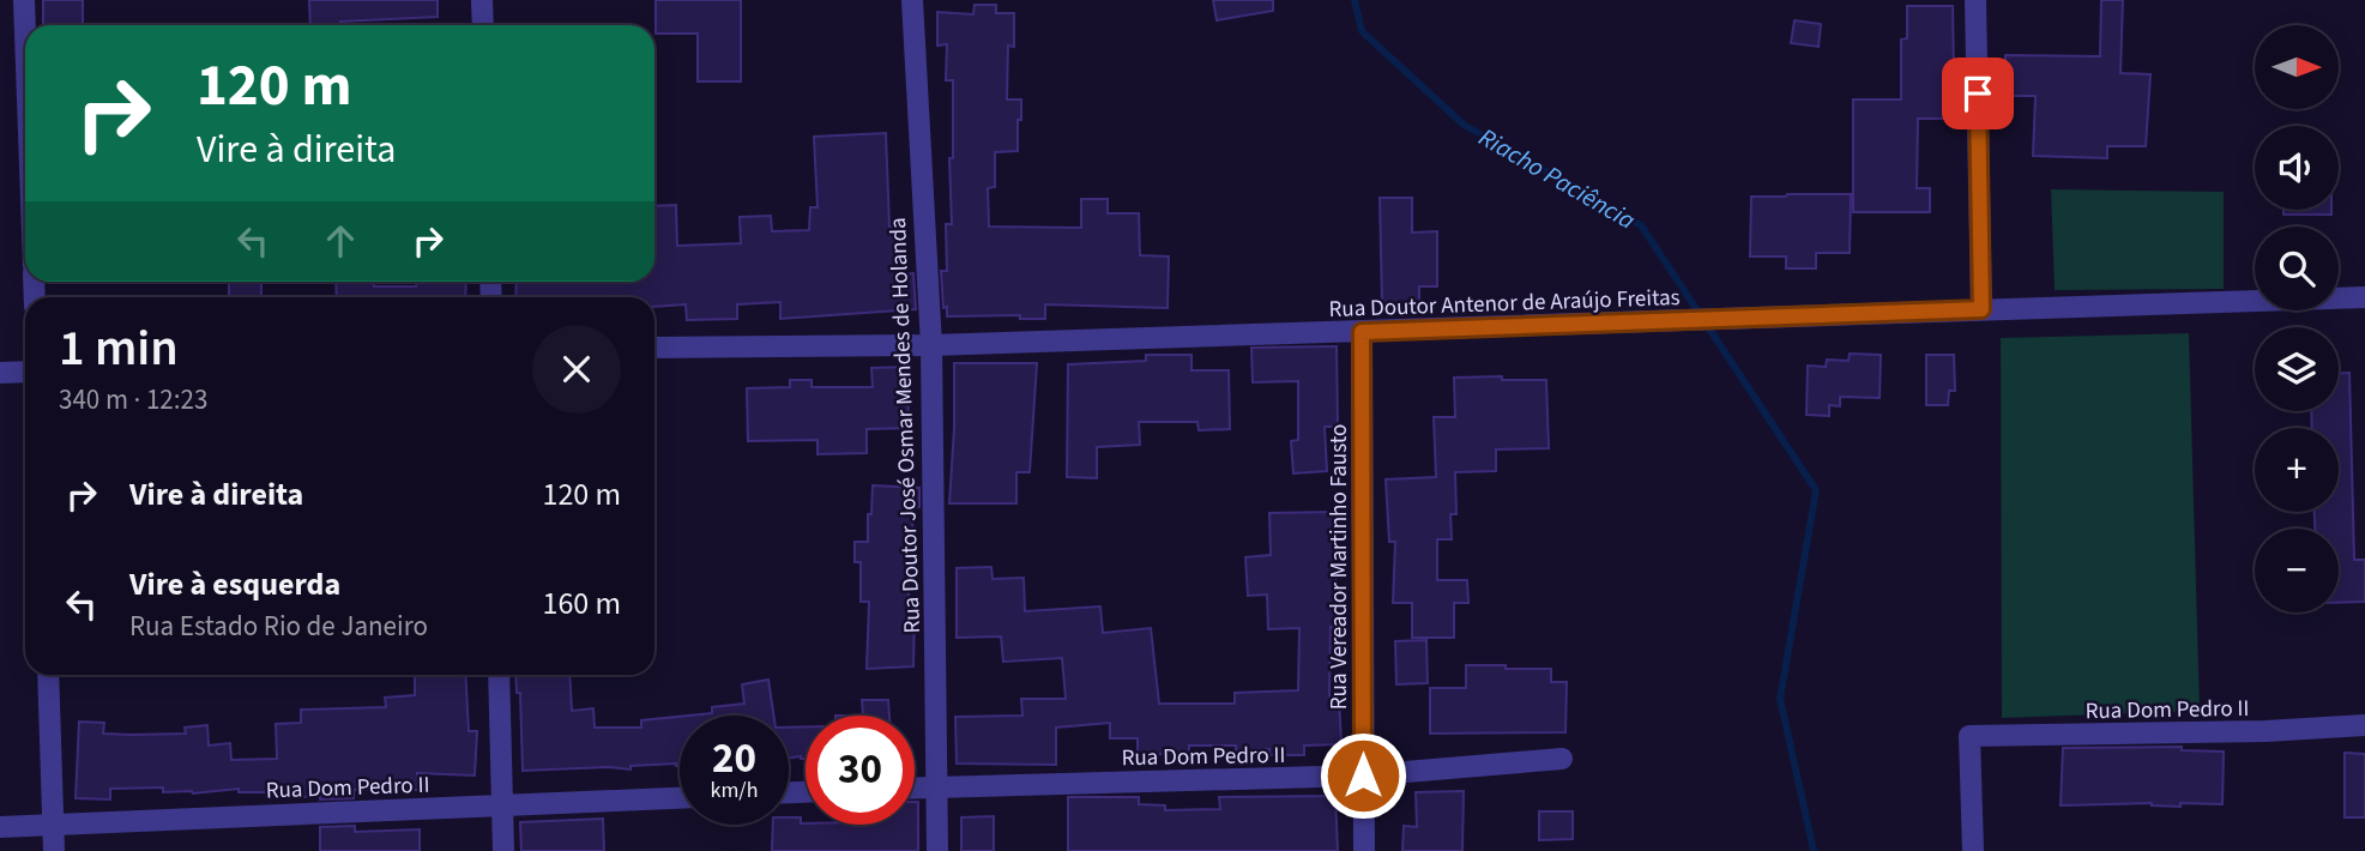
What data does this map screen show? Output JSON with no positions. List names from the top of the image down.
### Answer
{
  "streets": {
    "street": [
      "Rua Doutor Antenor de Araújo Freitas",
      "Rua Doutor José Osmar Mendes de Holanda",
      "Rua Vereador Martinho Fausto",
      "Rua Dom Pedro II"
    ]
  },
  "crossings": [
    ["Rua Doutor Antenor de Araújo Freitas", "Rua Doutor José Osmar Mendes de Holanda"],
    ["Rua Doutor Antenor de Araújo Freitas", "Rua Vereador Martinho Fausto"],
    ["Rua Doutor José Osmar Mendes de Holanda", "Rua Dom Pedro II"],
    ["Rua Vereador Martinho Fausto", "Rua Dom Pedro II"]
  ],
  "water": ["Riacho Paciência"],
  "north": "right",
  "page": {
    "map_buttons": ["+", "−"],
    "turn": ["120 m", "Vire à direita"],
    "heading": ["1 min", "340 m · 12:23"],
    "list": [
      {
        "name": "Vire à direita",
        "value": "120 m"
      },
      {
        "name": "Vire à esquerda",
        "note": "Rua Estado Rio de Janeiro",
        "value": "160 m"
      }
    ],
    "speed": "20 km/h",
    "limit": "30"
  }
}
